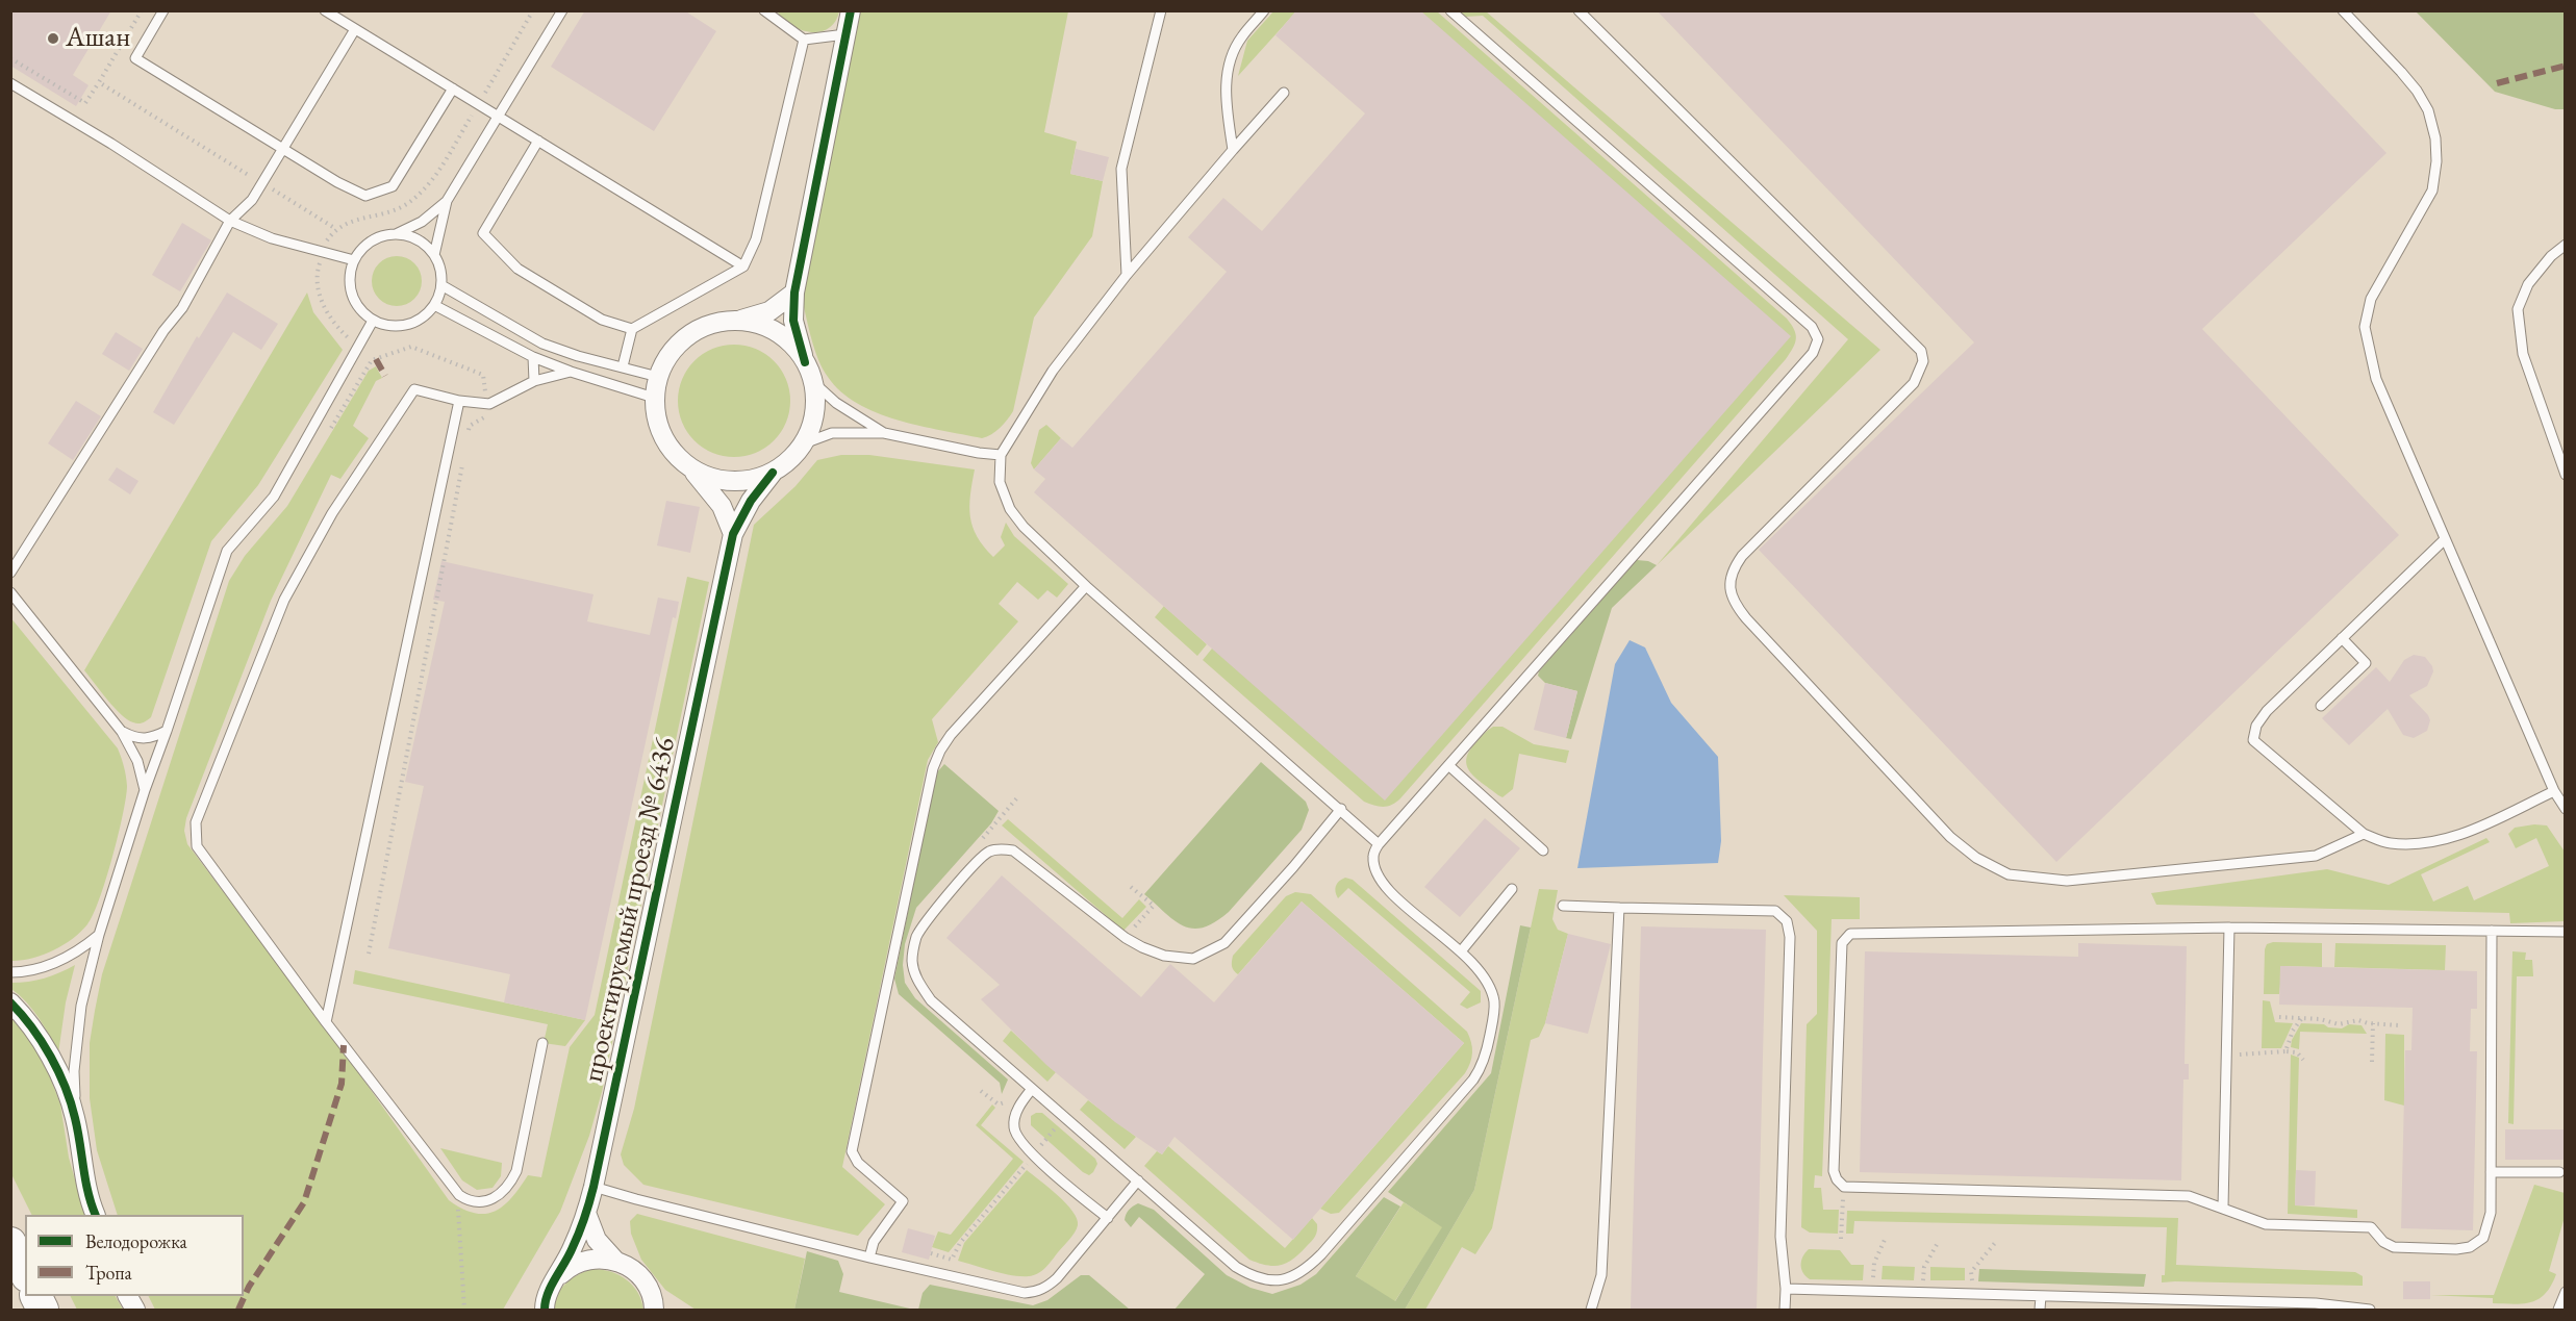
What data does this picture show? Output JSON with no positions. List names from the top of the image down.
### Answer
{
  "streets": {
    "street": ["проектируемый проезд № 6436"]
  },
  "places": ["Ашан"],
  "legend": ["Велодорожка", "Тропа"]
}
